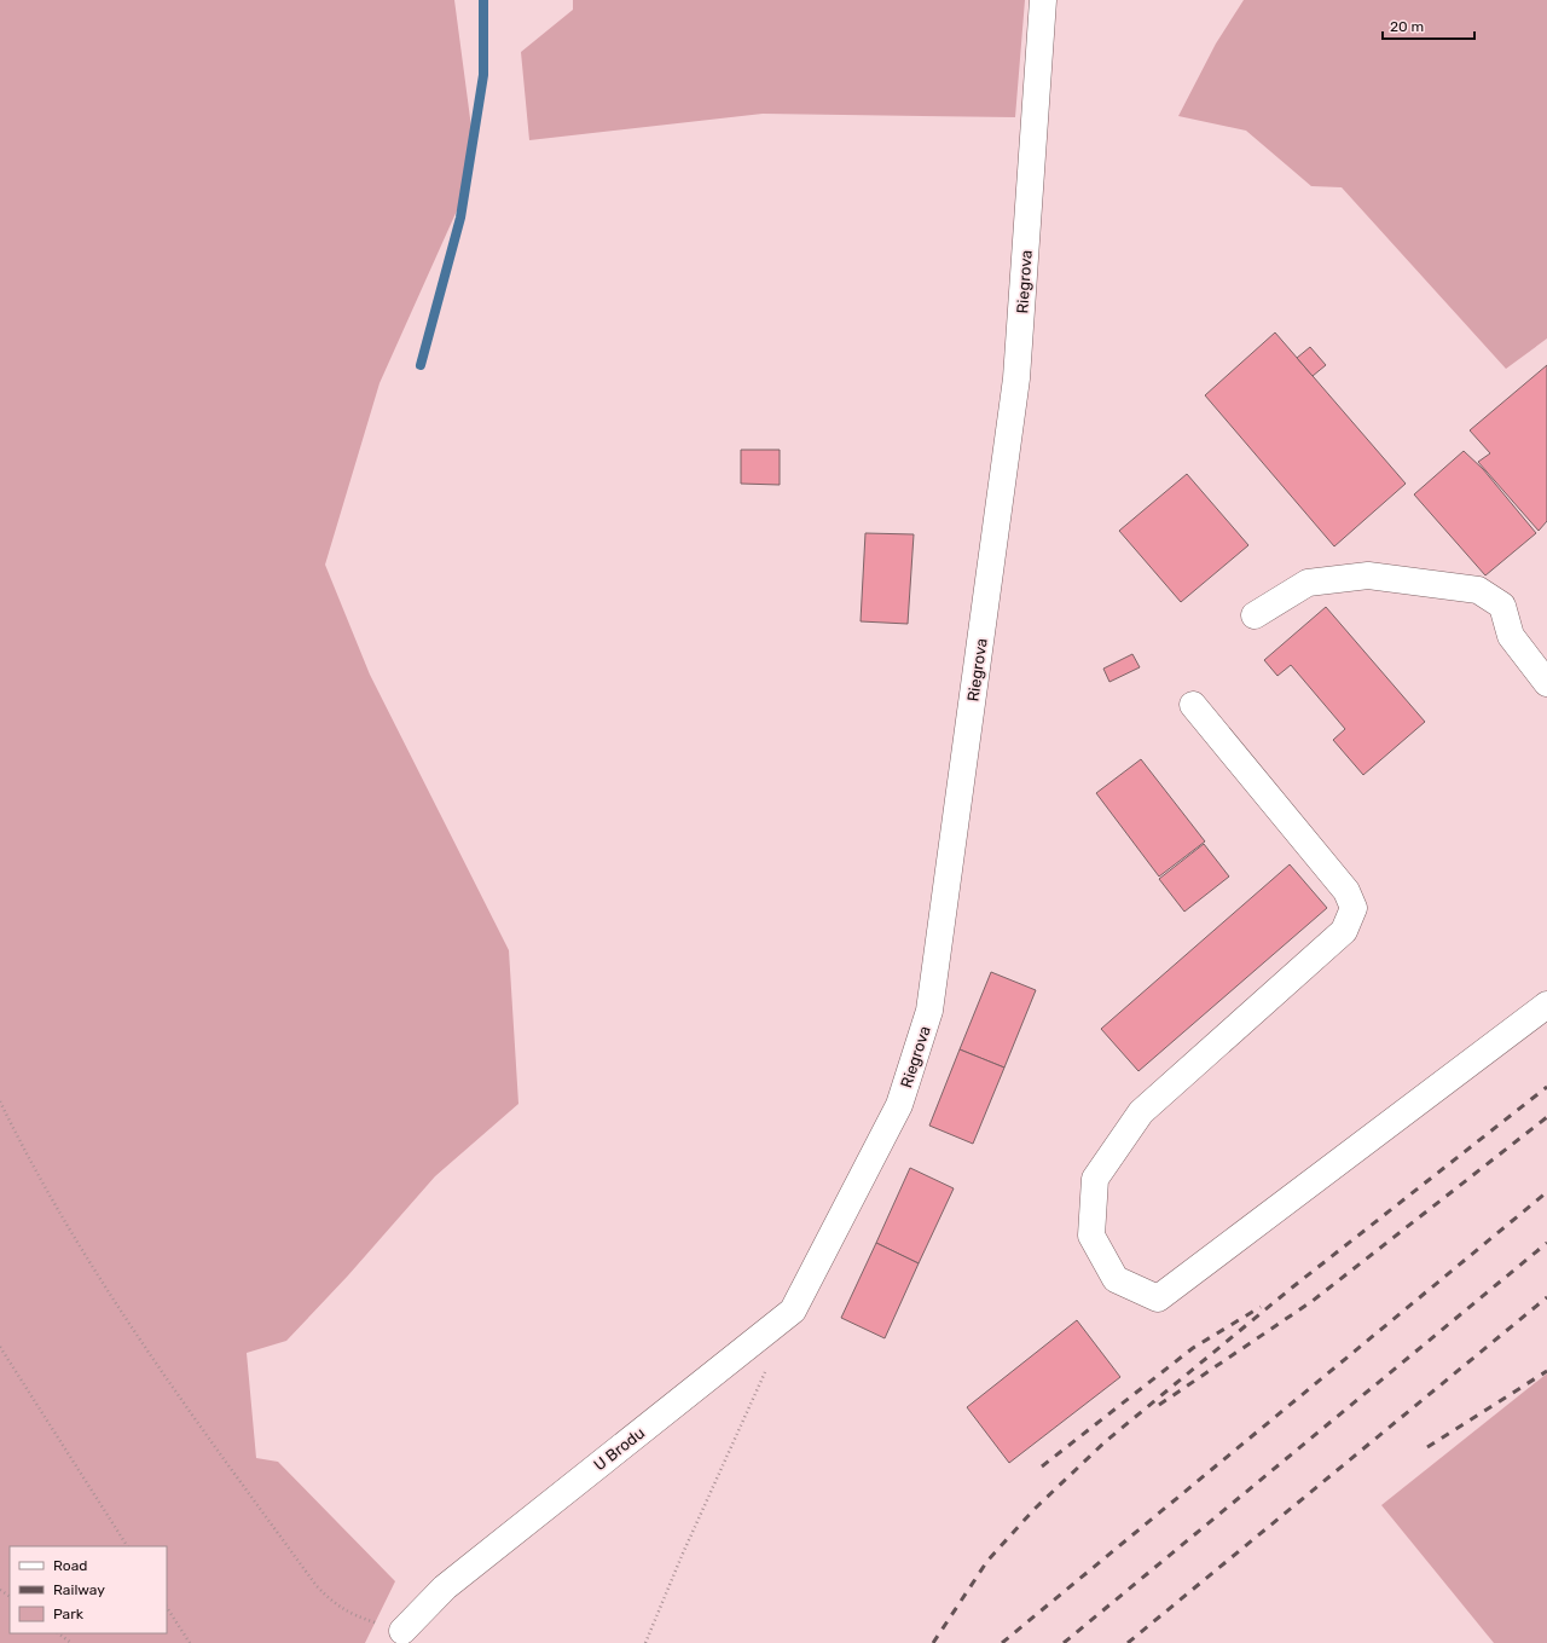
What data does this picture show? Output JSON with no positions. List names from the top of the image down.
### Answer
{
  "streets": {
    "street": ["Riegrova", "U Brodu"]
  },
  "crossings": [
    ["Riegrova", "U Brodu"]
  ],
  "legend": ["Road", "Railway", "Park"],
  "scale_bar": "20 m"
}
